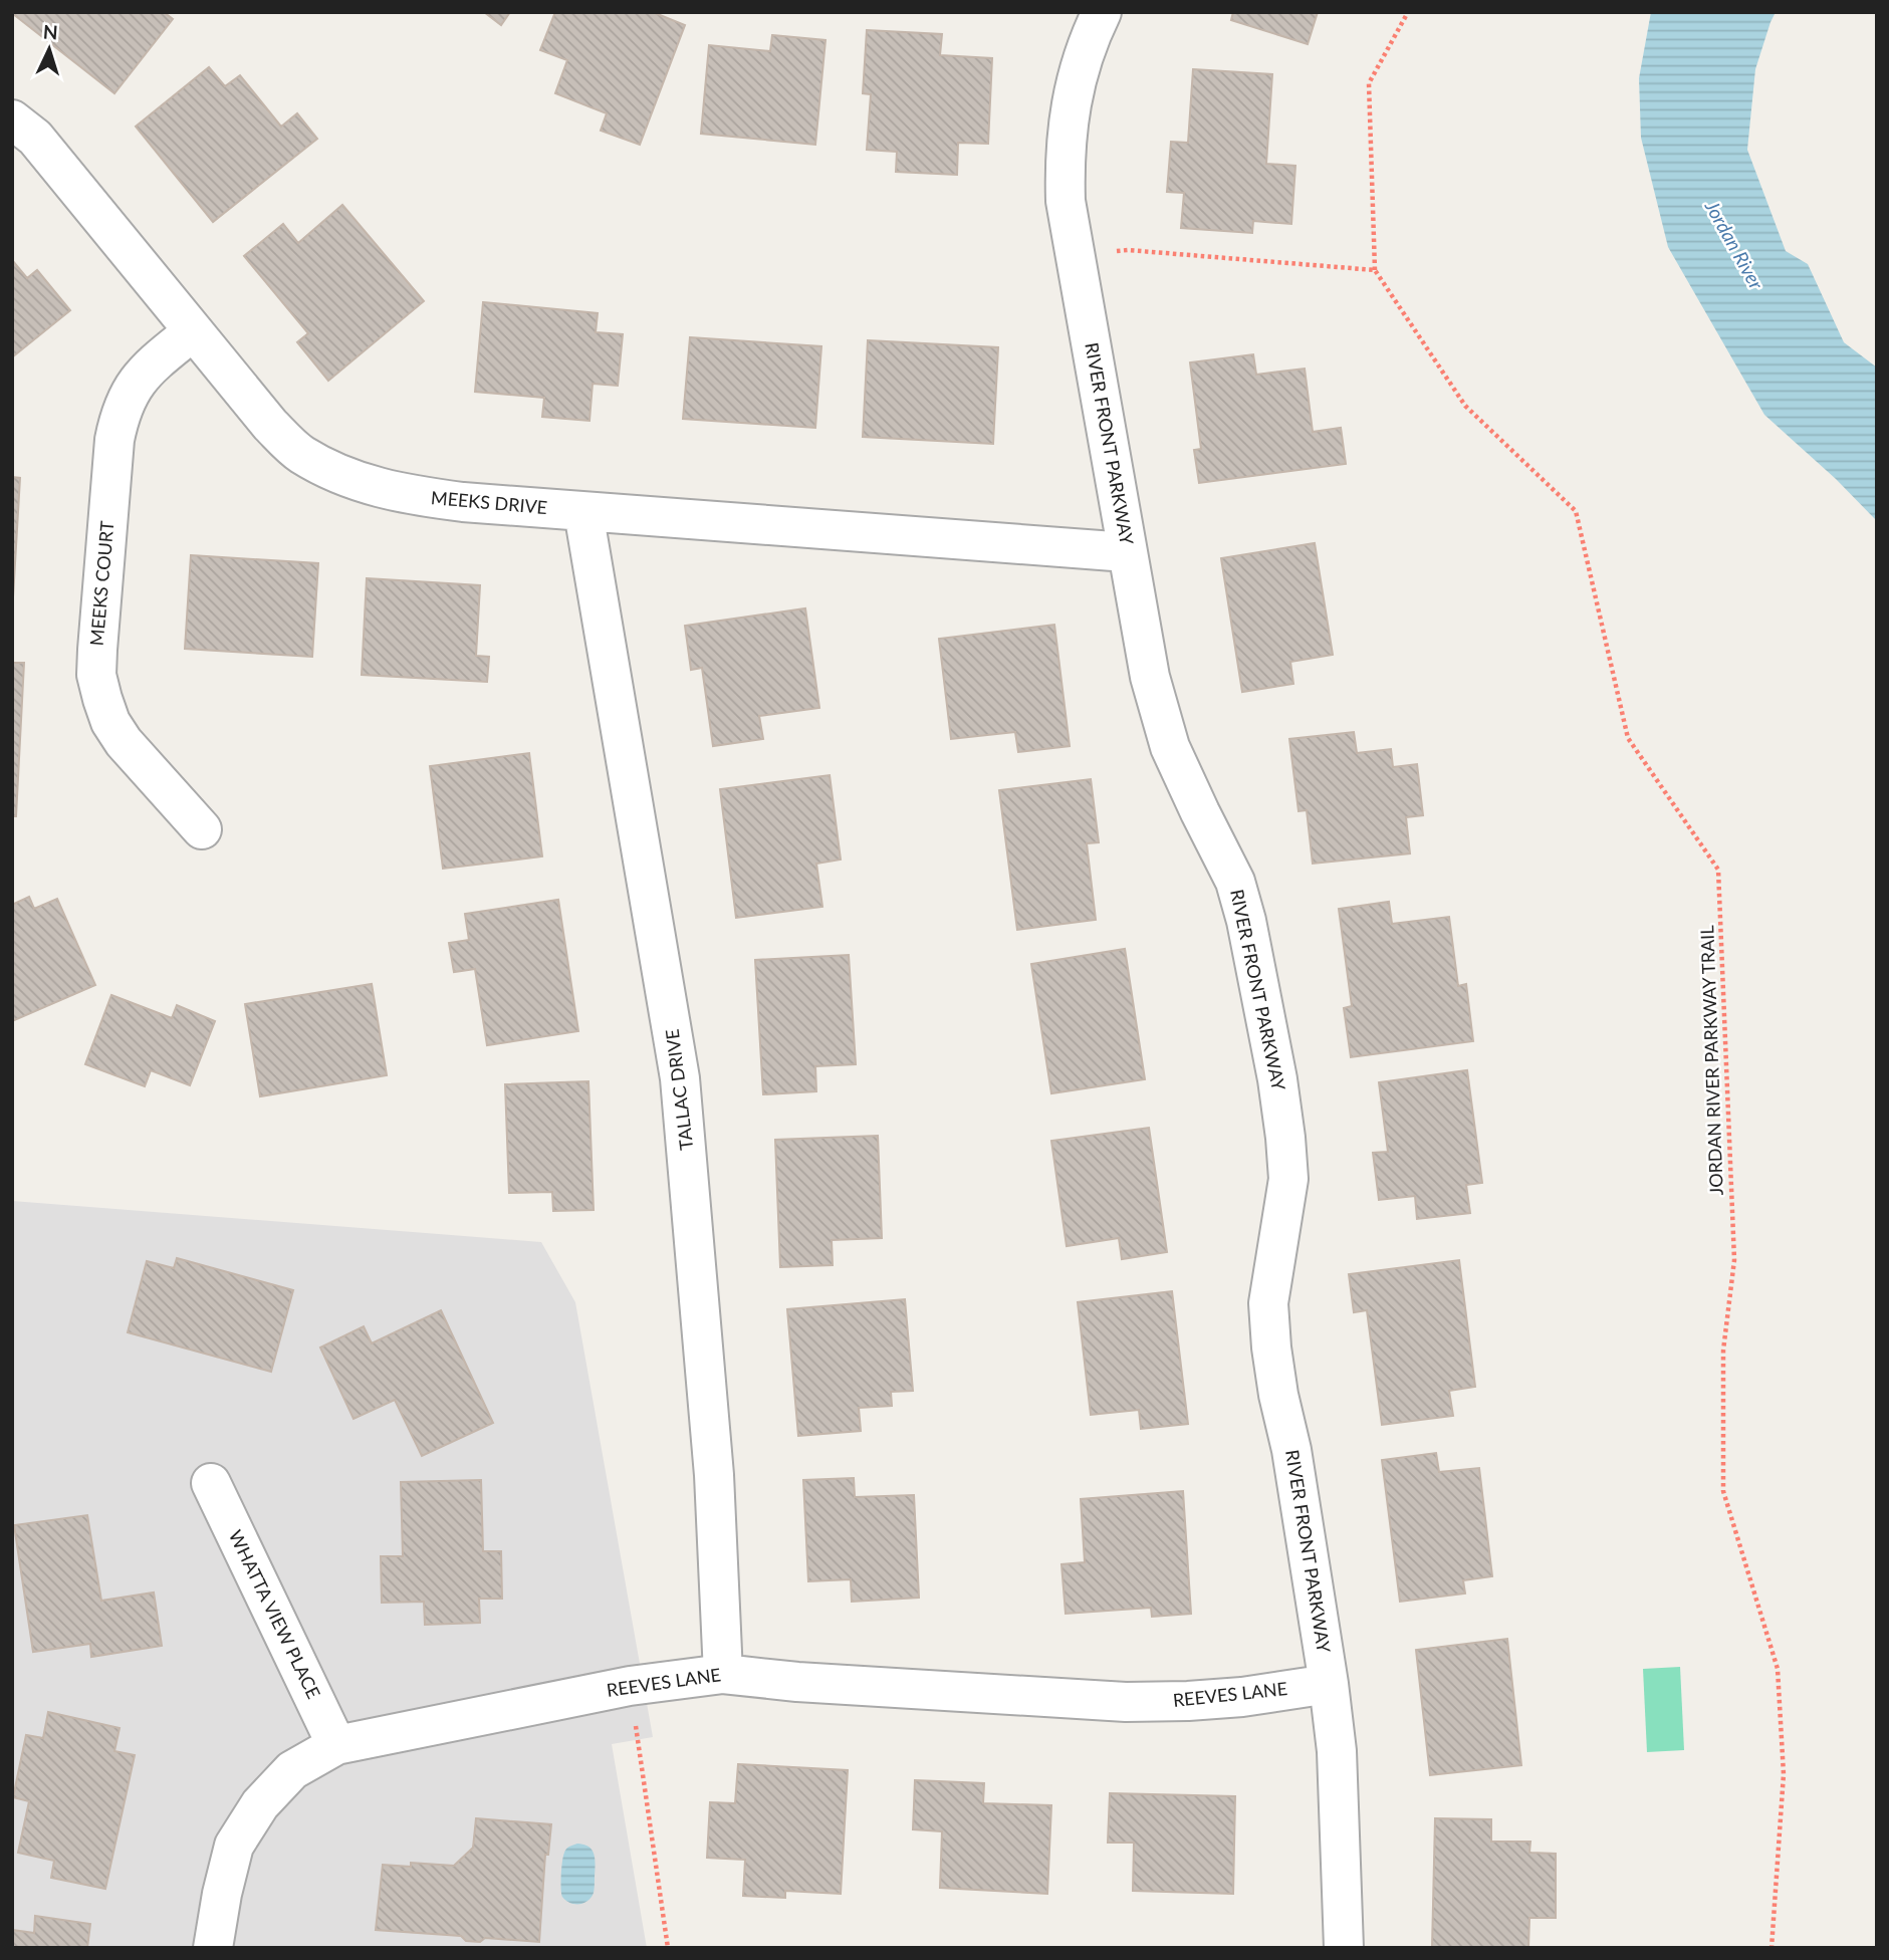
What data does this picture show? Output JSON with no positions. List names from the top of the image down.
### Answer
{
  "streets": {
    "street": [
      "RIVER FRONT PARKWAY",
      "MEEKS DRIVE",
      "MEEKS COURT",
      "TALLAC DRIVE",
      "WHATTA VIEW PLACE",
      "REEVES LANE"
    ],
    "path": ["JORDAN RIVER PARKWAY TRAIL"]
  },
  "crossings": [
    ["RIVER FRONT PARKWAY", "MEEKS DRIVE"],
    ["RIVER FRONT PARKWAY", "REEVES LANE"],
    ["MEEKS DRIVE", "MEEKS COURT"],
    ["MEEKS DRIVE", "TALLAC DRIVE"],
    ["TALLAC DRIVE", "REEVES LANE"],
    ["WHATTA VIEW PLACE", "REEVES LANE"]
  ],
  "water": ["Jordan River"],
  "north": "top"
}
